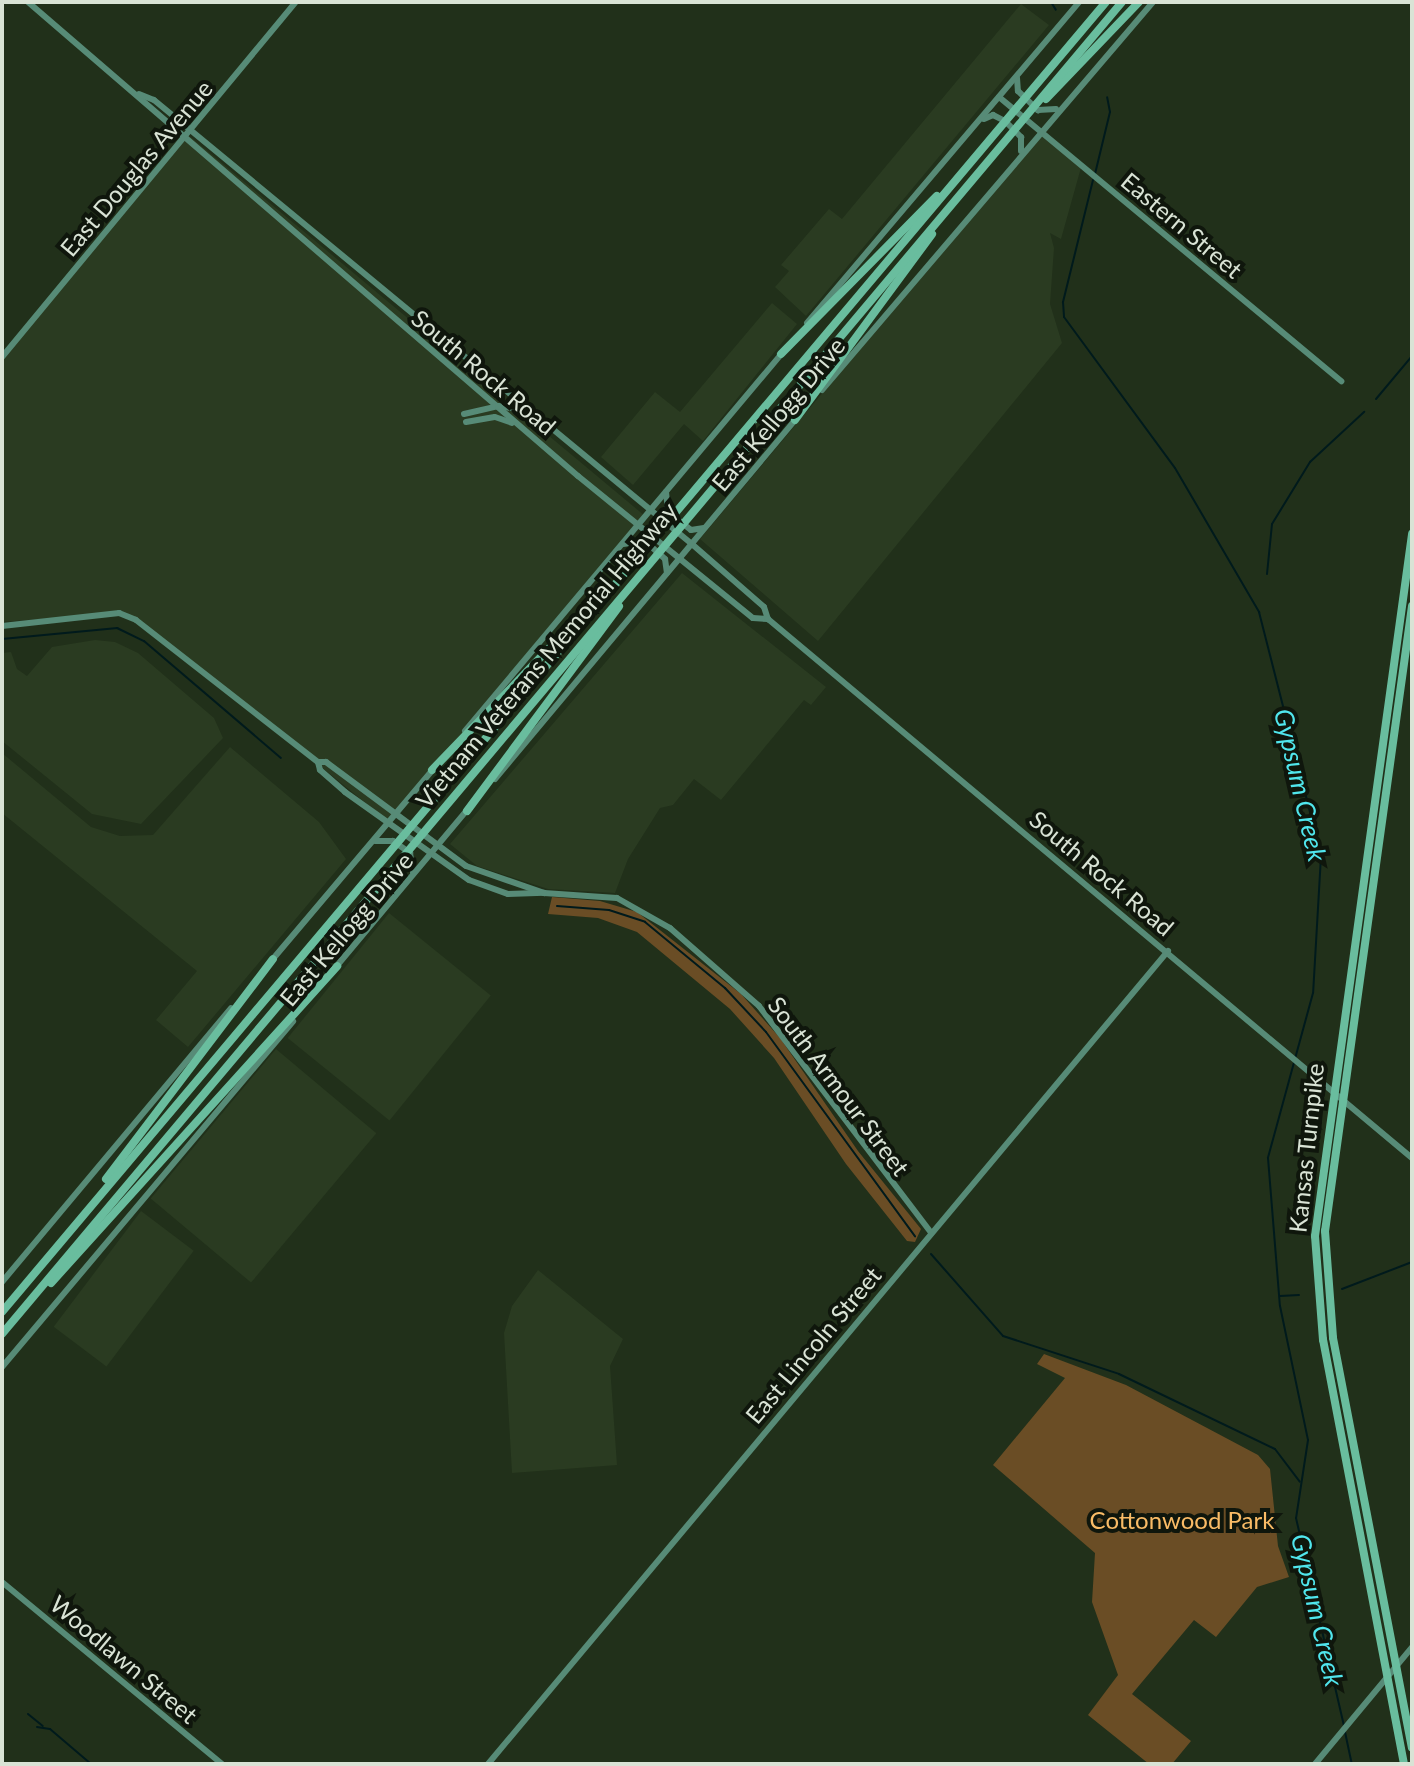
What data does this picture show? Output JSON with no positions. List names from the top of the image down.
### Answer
{
  "streets": {
    "highway": ["Vietnam Veterans Memorial Highway", "Kansas Turnpike"],
    "main road": [
      "East Douglas Avenue",
      "Eastern Street",
      "South Rock Road",
      "East Kellogg Drive",
      "South Armour Street",
      "East Lincoln Street",
      "Woodlawn Street"
    ]
  },
  "crossings": [
    ["East Douglas Avenue", "South Rock Road"],
    ["Eastern Street", "East Kellogg Drive"],
    ["South Rock Road", "East Kellogg Drive"],
    ["South Rock Road", "East Lincoln Street"],
    ["East Kellogg Drive", "South Armour Street"],
    ["South Armour Street", "East Lincoln Street"]
  ],
  "water": ["Gypsum Creek"],
  "parks": ["Cottonwood Park"]
}
